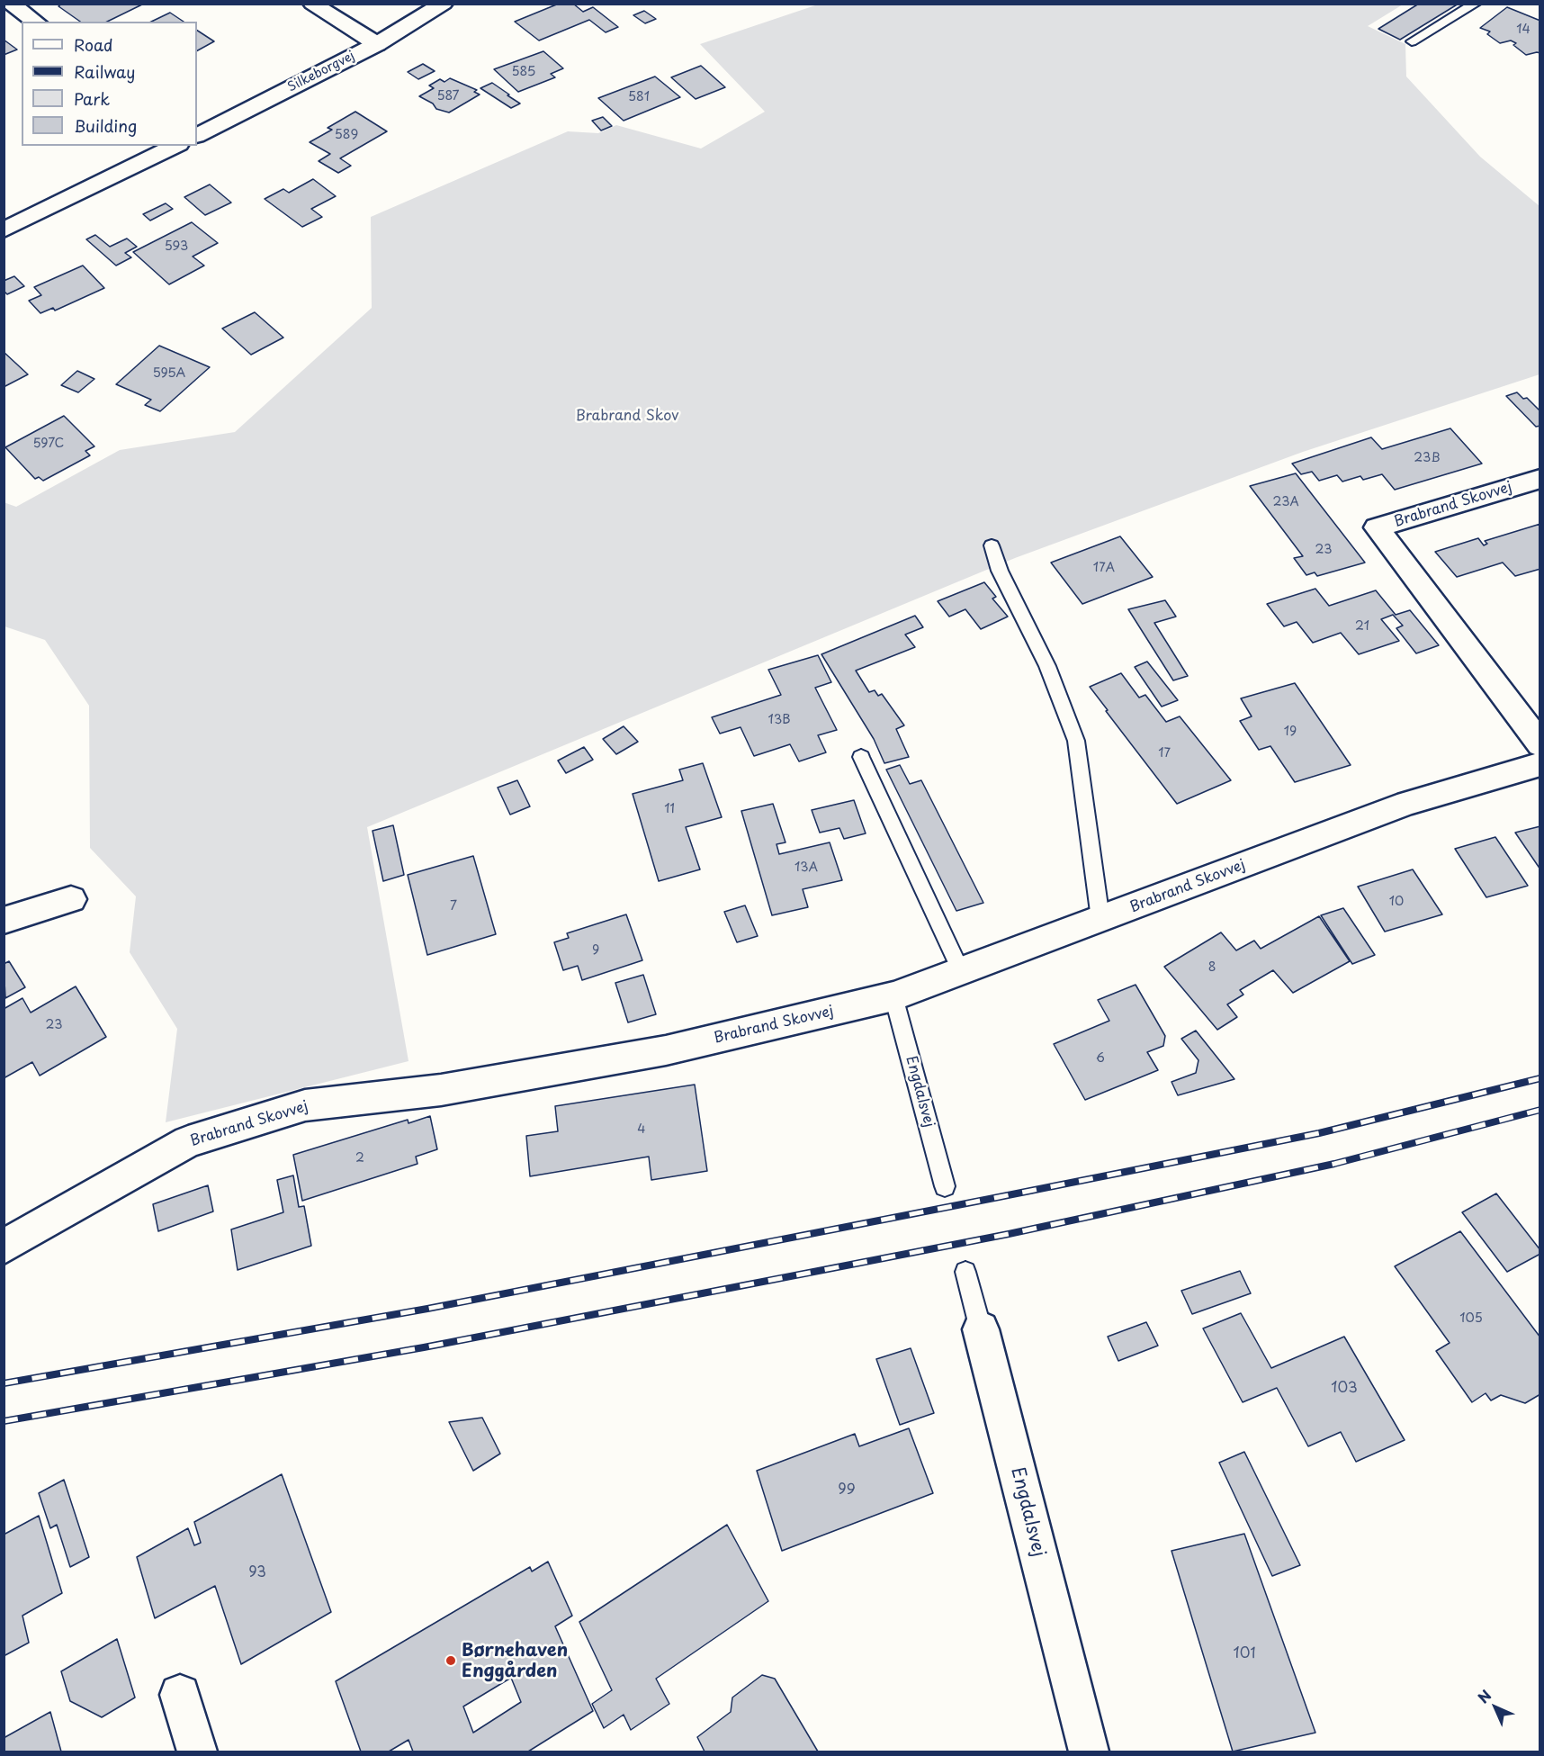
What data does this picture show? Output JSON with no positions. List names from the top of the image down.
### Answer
{
  "streets": {
    "street": ["Silkeborgvej", "Brabrand Skovvej", "Engdalsvej"]
  },
  "crossings": [
    ["Brabrand Skovvej", "Engdalsvej"]
  ],
  "parks": ["Brabrand Skov"],
  "places": ["Børnehaven Enggården"],
  "house_numbers": [
    "14",
    "585",
    "587",
    "581",
    "589",
    "593",
    "595A",
    "597C",
    "23B",
    "23A",
    "23",
    "17A",
    "21",
    "13B",
    "19",
    "17",
    "11",
    "13A",
    "10",
    "7",
    "9",
    "8",
    "23",
    "6",
    "4",
    "2",
    "105",
    "103",
    "99",
    "93",
    "101"
  ],
  "legend": [
    "Road",
    "Railway",
    "Park",
    "Building"
  ],
  "north": "top left"
}
